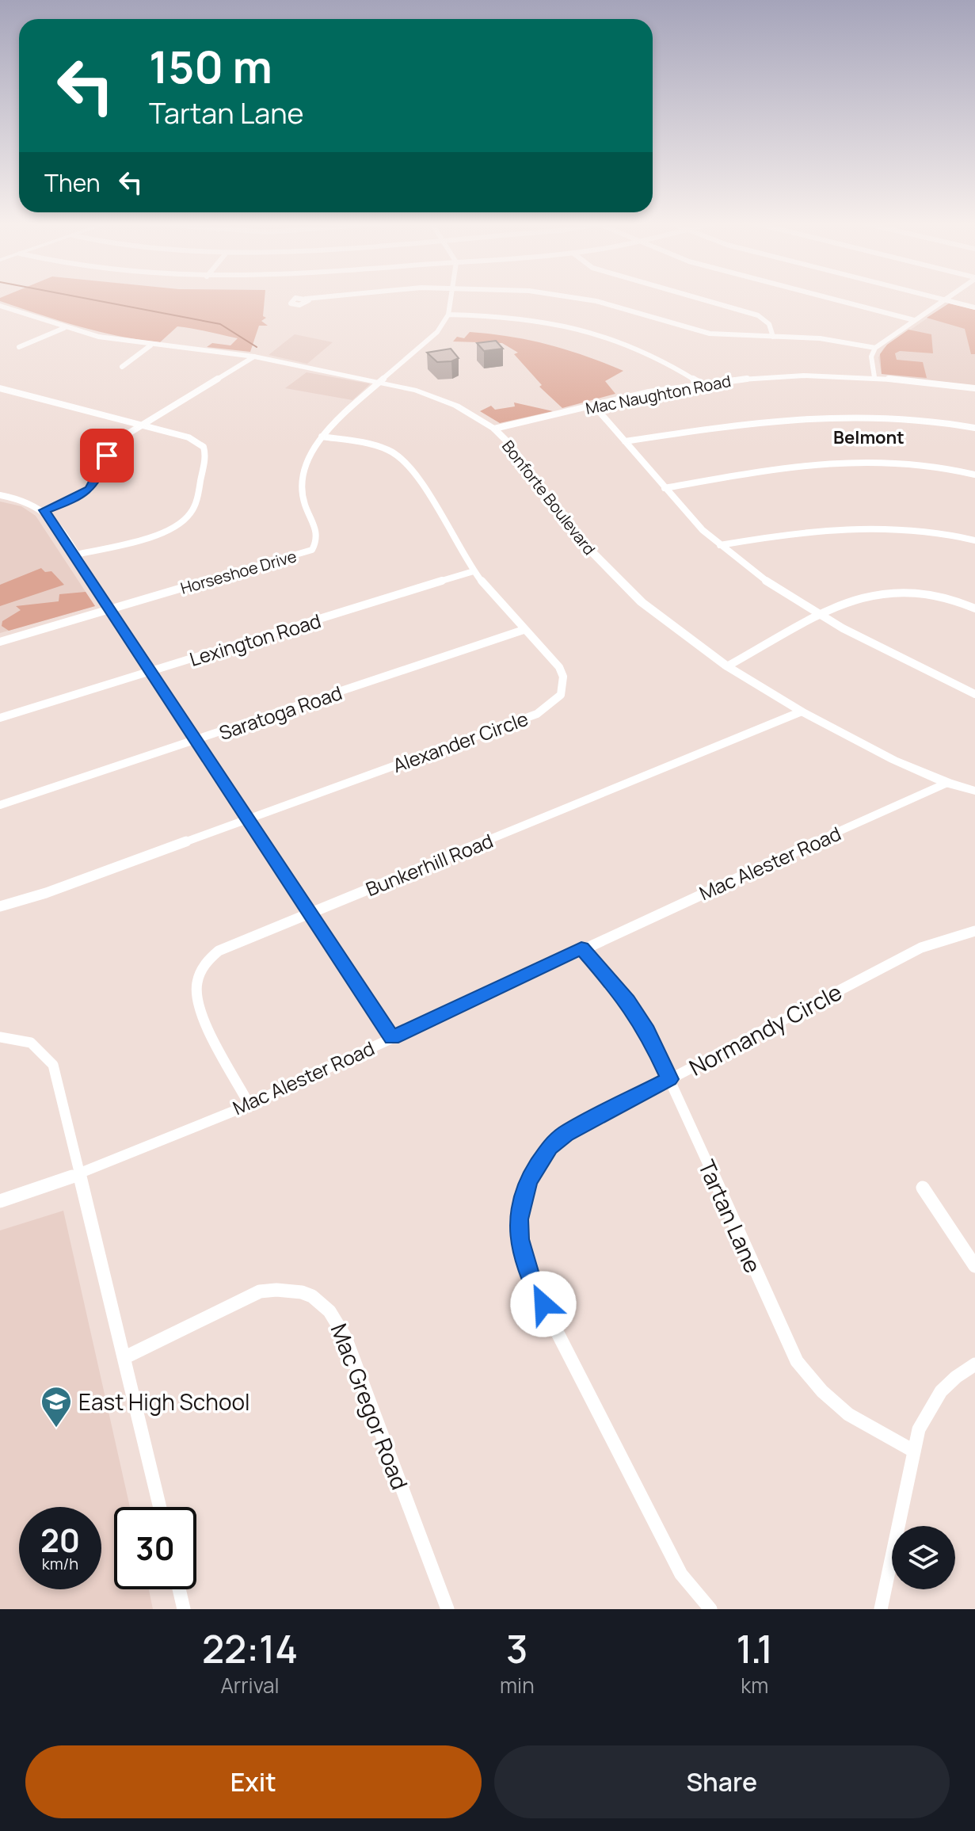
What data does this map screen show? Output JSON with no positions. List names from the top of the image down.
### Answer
{
  "streets": {
    "main road": ["Bonforte Boulevard"],
    "street": [
      "Mac Naughton Road",
      "Horseshoe Drive",
      "Lexington Road",
      "Saratoga Road",
      "Alexander Circle",
      "Mac Alester Road",
      "Bunkerhill Road",
      "Normandy Circle",
      "Tartan Lane",
      "Mac Gregor Road"
    ]
  },
  "crossings": [
    ["Mac Naughton Road", "Bonforte Boulevard"],
    ["Bonforte Boulevard", "Horseshoe Drive"],
    ["Bonforte Boulevard", "Mac Alester Road"],
    ["Bonforte Boulevard", "Bunkerhill Road"],
    ["Horseshoe Drive", "Alexander Circle"],
    ["Lexington Road", "Alexander Circle"],
    ["Saratoga Road", "Alexander Circle"],
    ["Mac Alester Road", "Bunkerhill Road"],
    ["Mac Alester Road", "Tartan Lane"],
    ["Normandy Circle", "Tartan Lane"]
  ],
  "districts": ["Belmont"],
  "places": {
    "school or university": ["East High School"]
  },
  "page": {
    "turn": ["150 m", "Tartan Lane"],
    "then": "Then",
    "speed": "20 km/h",
    "limit": "30",
    "eta": [
      "22:14",
      "Arrival",
      "3",
      "min",
      "1.1",
      "km"
    ],
    "buttons": ["Exit", "Share"]
  }
}
